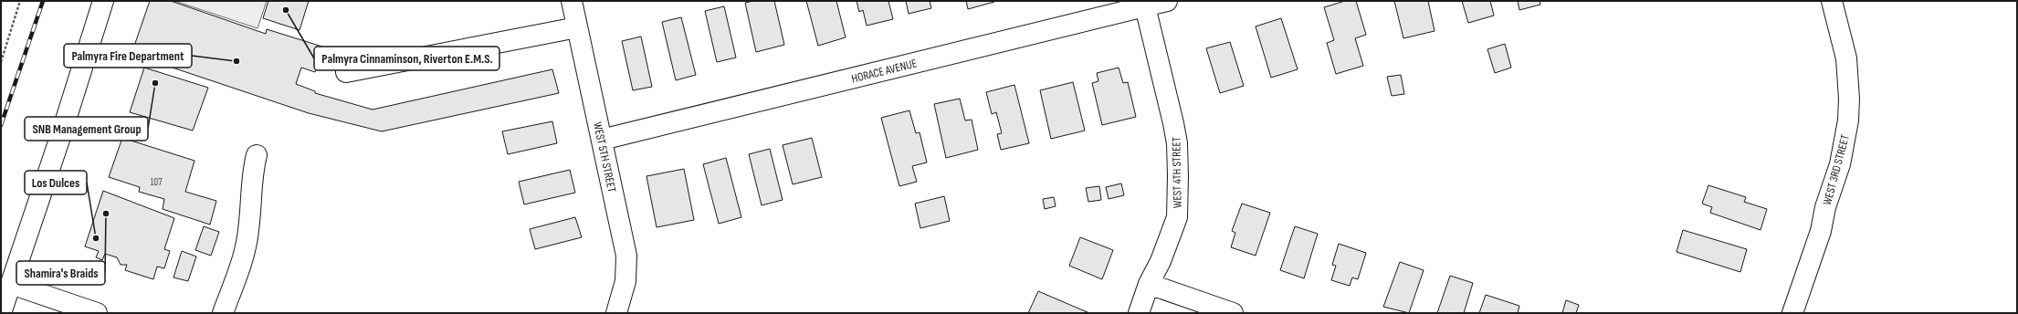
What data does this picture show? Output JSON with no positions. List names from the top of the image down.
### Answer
{
  "streets": {
    "street": [
      "HORACE AVENUE",
      "WEST 5TH STREET",
      "WEST 3RD STREET",
      "WEST 4TH STREET"
    ]
  },
  "crossings": [
    ["HORACE AVENUE", "WEST 5TH STREET"],
    ["HORACE AVENUE", "WEST 4TH STREET"]
  ],
  "places": [
    "Palmyra Cinnaminson, Riverton E.M.S.",
    "Palmyra Fire Department",
    "SNB Management Group",
    "Shamira's Braids",
    "Los Dulces"
  ],
  "house_numbers": ["107"]
}
